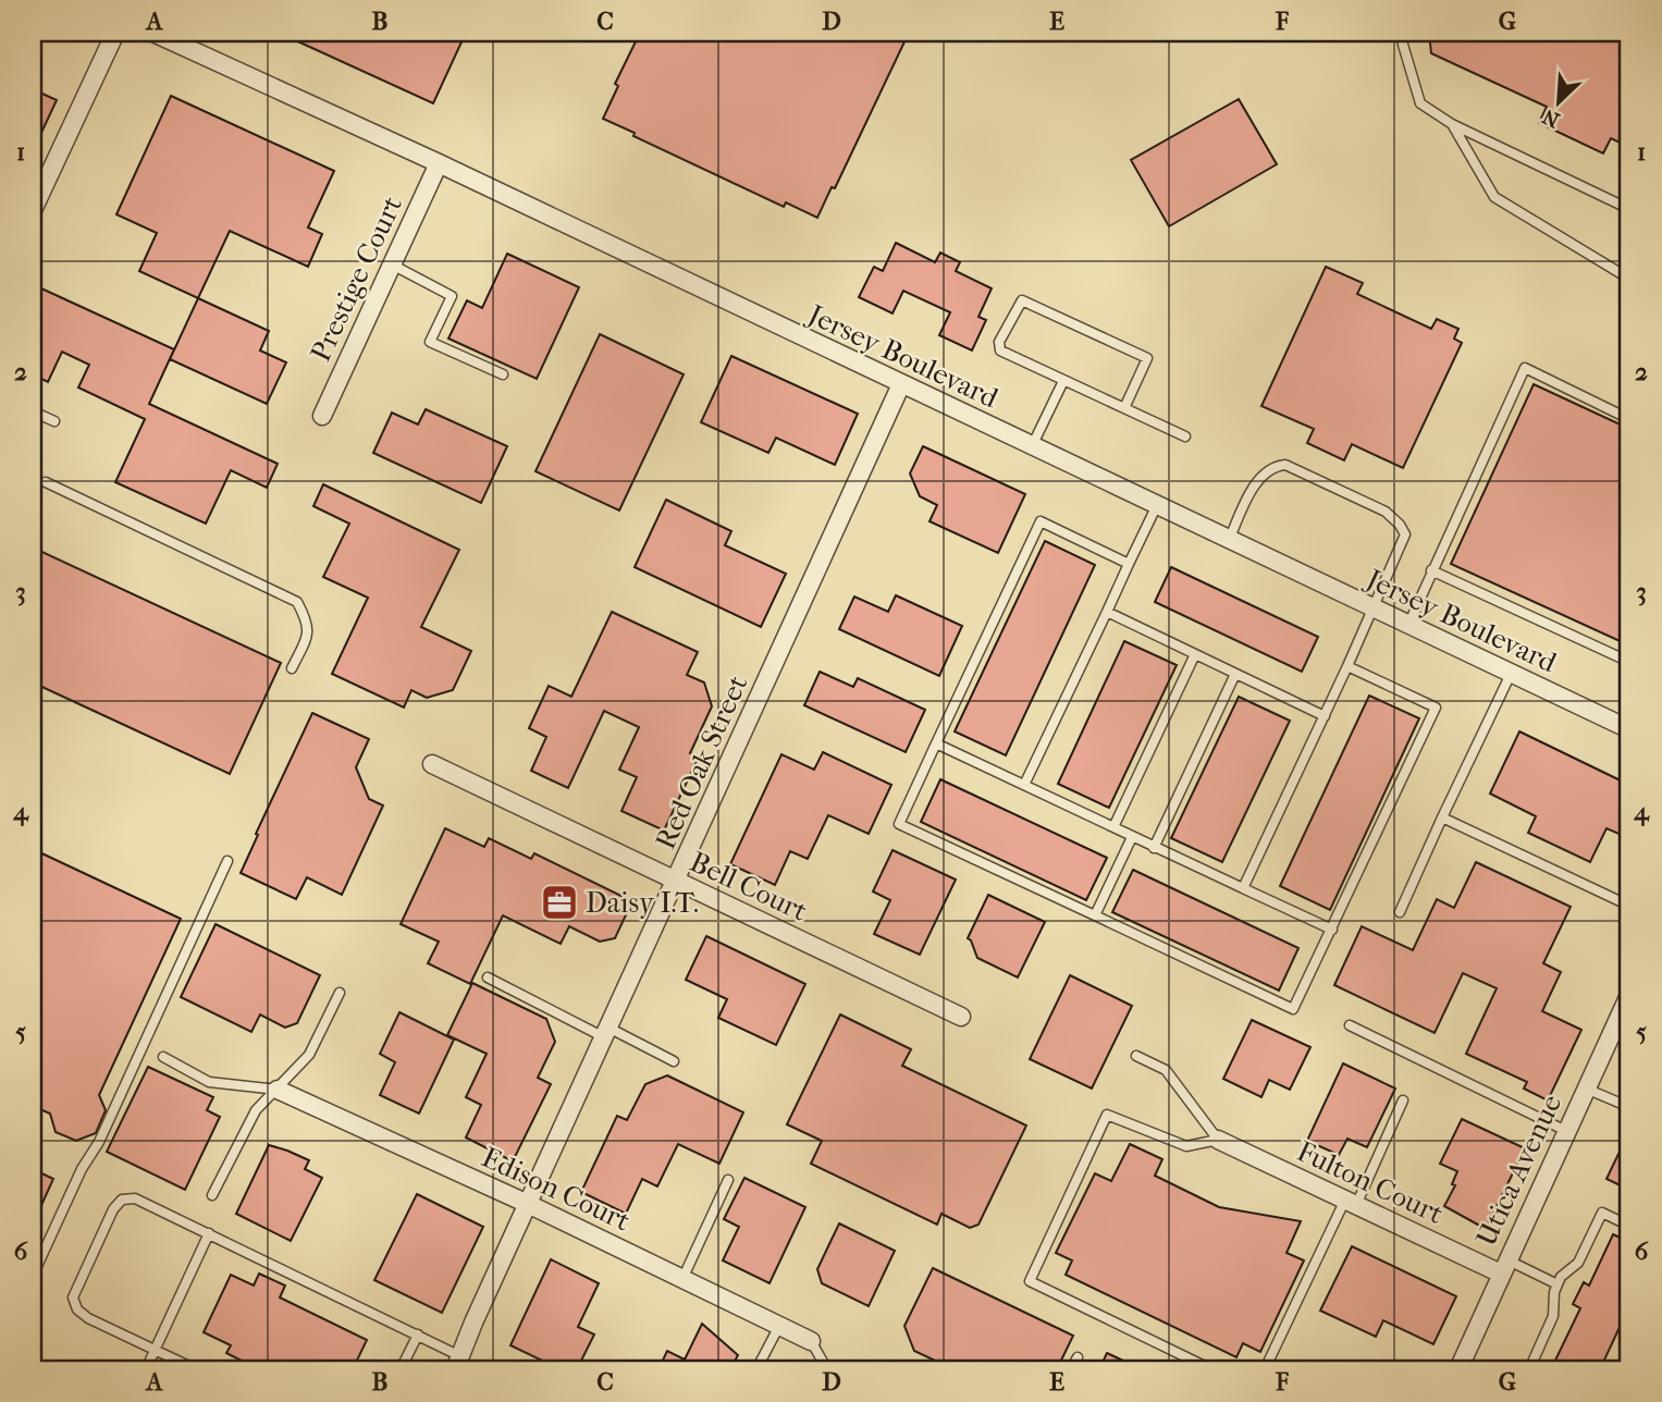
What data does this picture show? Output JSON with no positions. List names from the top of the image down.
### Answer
{
  "streets": {
    "street": [
      "Prestige Court",
      "Jersey Boulevard",
      "Red Oak Street",
      "Bell Court",
      "Utica Avenue",
      "Fulton Court",
      "Edison Court"
    ]
  },
  "crossings": [
    ["Prestige Court", "Jersey Boulevard"],
    ["Jersey Boulevard", "Red Oak Street"],
    ["Red Oak Street", "Bell Court"],
    ["Red Oak Street", "Edison Court"],
    ["Utica Avenue", "Fulton Court"]
  ],
  "places": {
    "office": ["Daisy I.T."]
  },
  "north": "bottom left",
  "grid": {
    "columns": [
      "A",
      "B",
      "C",
      "D",
      "E",
      "F",
      "G"
    ],
    "rows": [
      "1",
      "2",
      "3",
      "4",
      "5",
      "6"
    ]
  }
}
